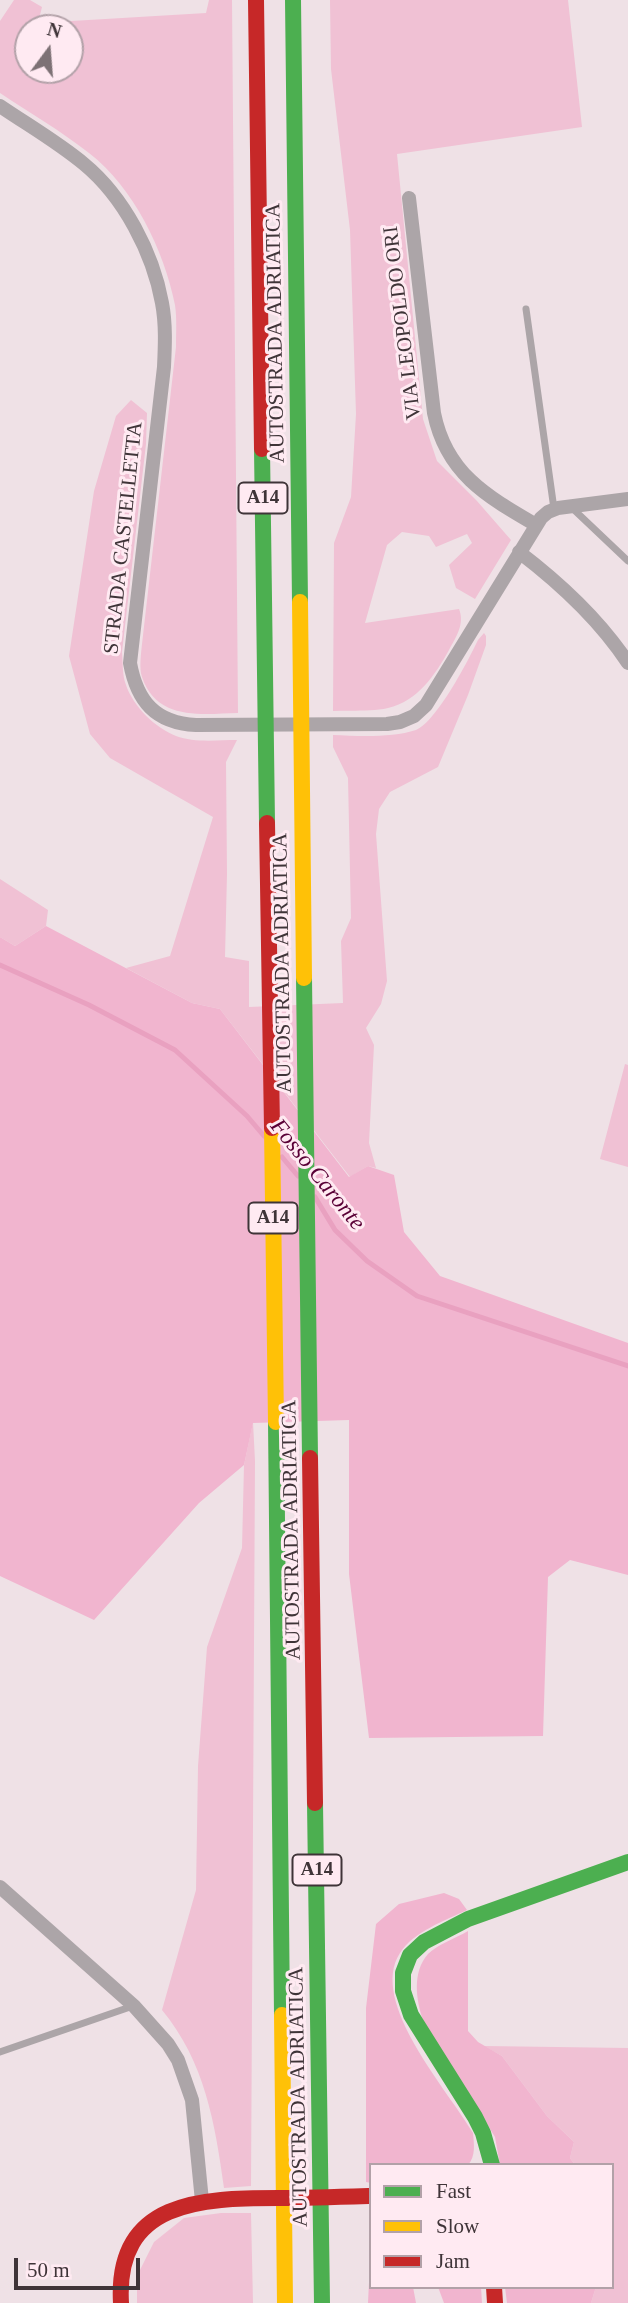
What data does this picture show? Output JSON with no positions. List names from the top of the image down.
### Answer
{
  "streets": {
    "main road": ["AUTOSTRADA ADRIATICA", "A14"],
    "street": ["VIA LEOPOLDO ORI", "STRADA CASTELLETTA"]
  },
  "crossings": [
    ["VIA LEOPOLDO ORI", "STRADA CASTELLETTA"]
  ],
  "water": ["Fosso Caronte"],
  "legend": ["Fast", "Slow", "Jam"],
  "scale_bar": "50 m",
  "north": "top"
}
